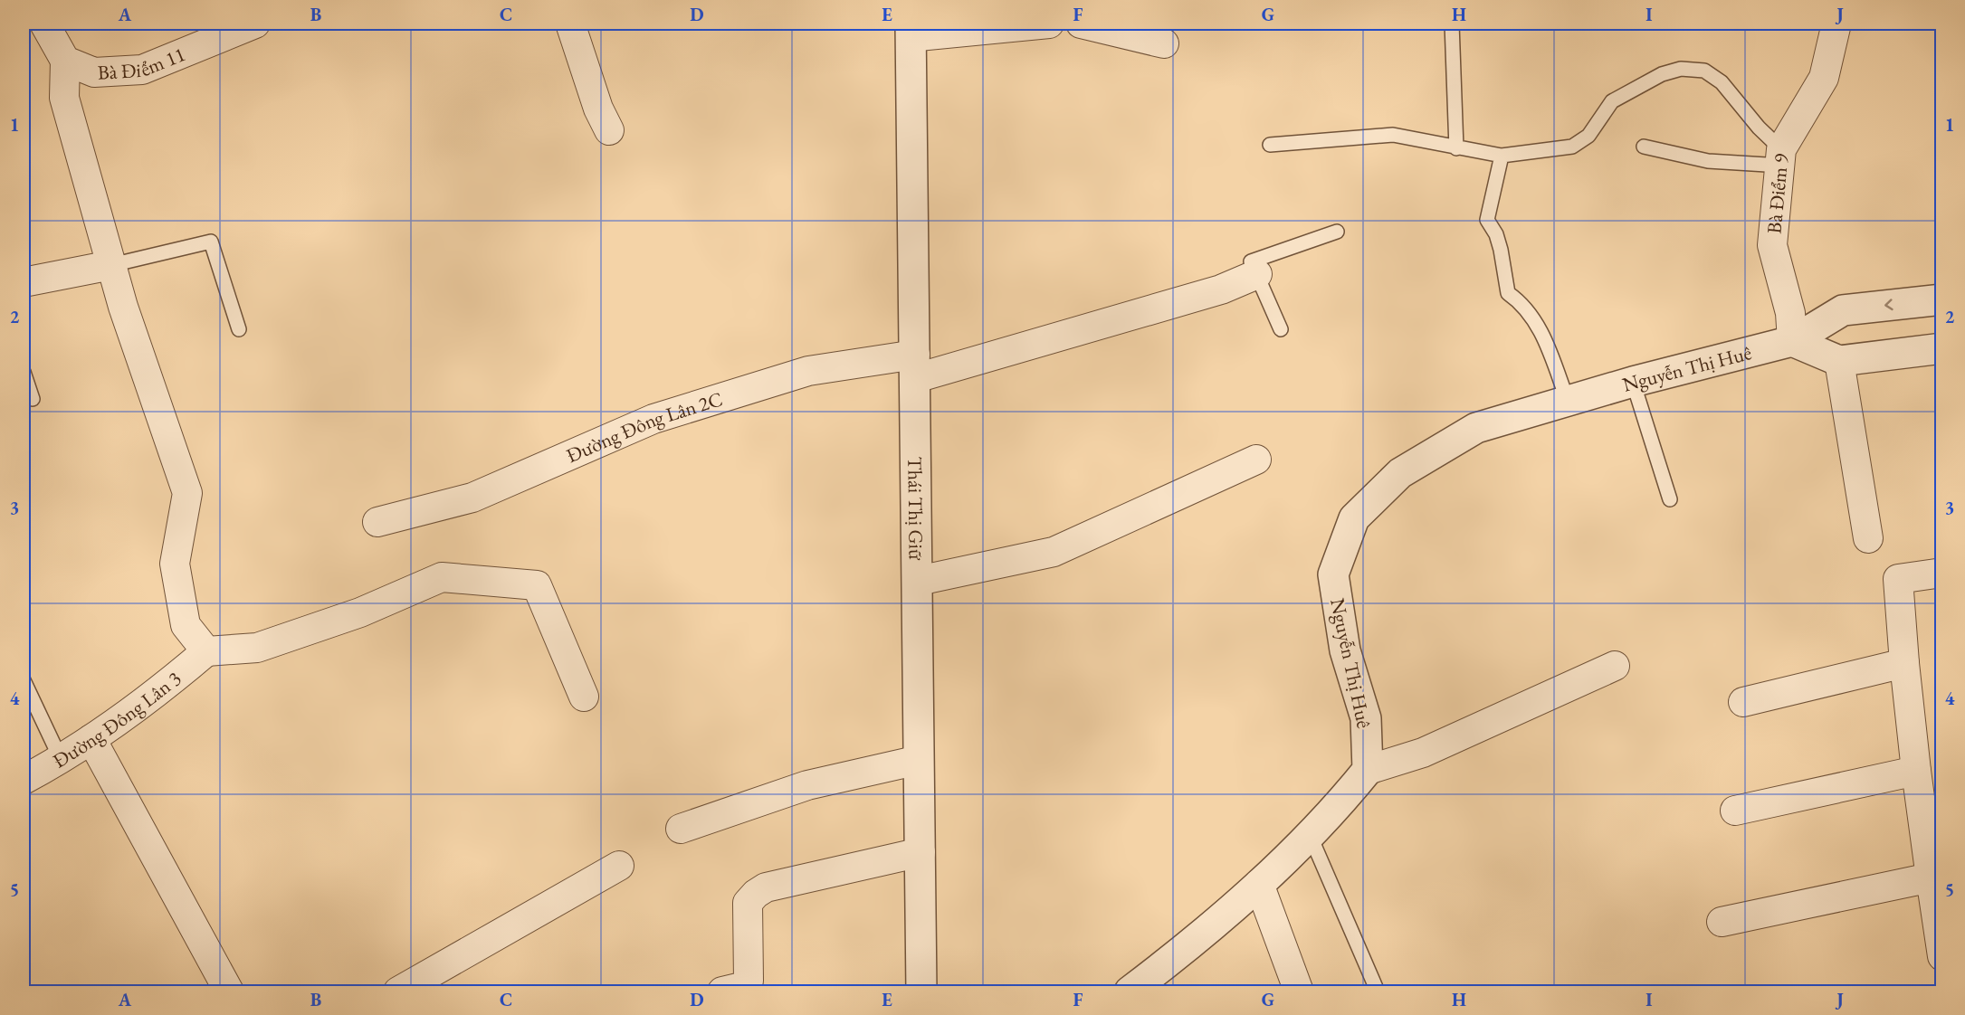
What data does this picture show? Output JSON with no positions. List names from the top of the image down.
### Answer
{
  "streets": {
    "street": [
      "Bà Điểm 11",
      "Bà Điểm 9",
      "Nguyễn Thị Huê",
      "Đường Đông Lân 2C",
      "Thái Thị Giữ",
      "Đường Đông Lân 3"
    ]
  },
  "crossings": [
    ["Bà Điểm 9", "Nguyễn Thị Huê"],
    ["Đường Đông Lân 2C", "Thái Thị Giữ"]
  ],
  "grid": {
    "columns": [
      "A",
      "B",
      "C",
      "D",
      "E",
      "F",
      "G",
      "H",
      "I",
      "J"
    ],
    "rows": [
      "1",
      "2",
      "3",
      "4",
      "5"
    ]
  }
}
